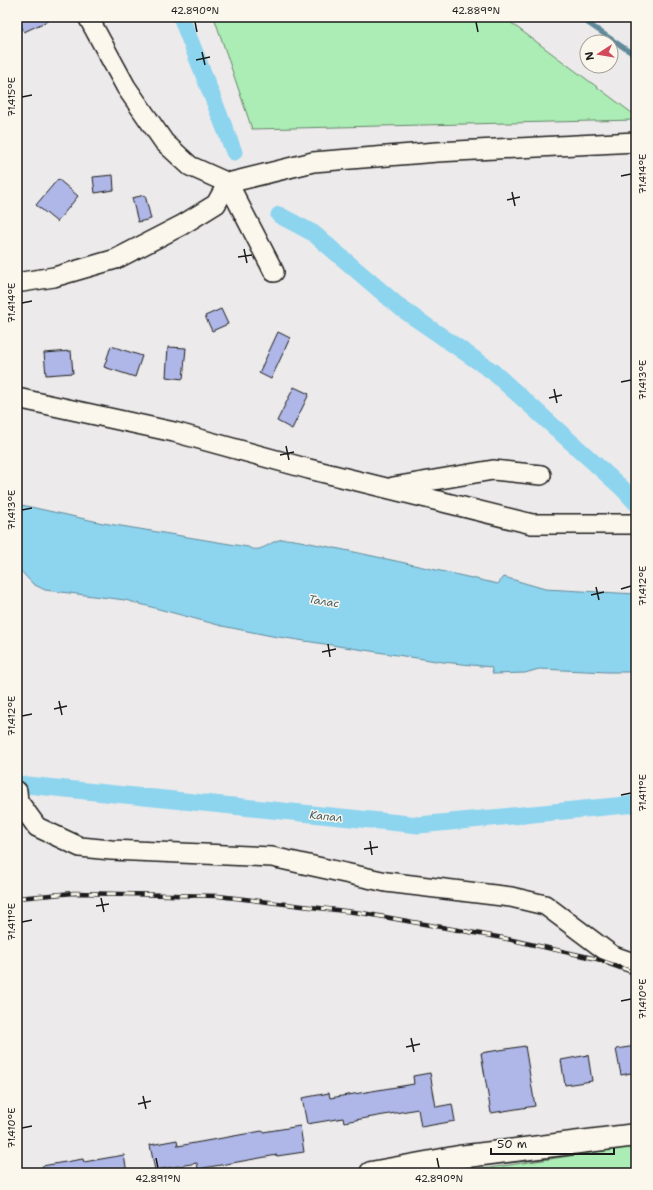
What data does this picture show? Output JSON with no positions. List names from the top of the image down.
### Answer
{
  "water": ["Талас", "Капал"],
  "scale_bar": "50 m",
  "north": "left",
  "coordinates": [
    "42.890°N",
    "42.889°N",
    "71.415°E",
    "71.414°E",
    "71.413°E",
    "71.412°E",
    "71.411°E",
    "71.410°E",
    "42.891°N"
  ]
}
